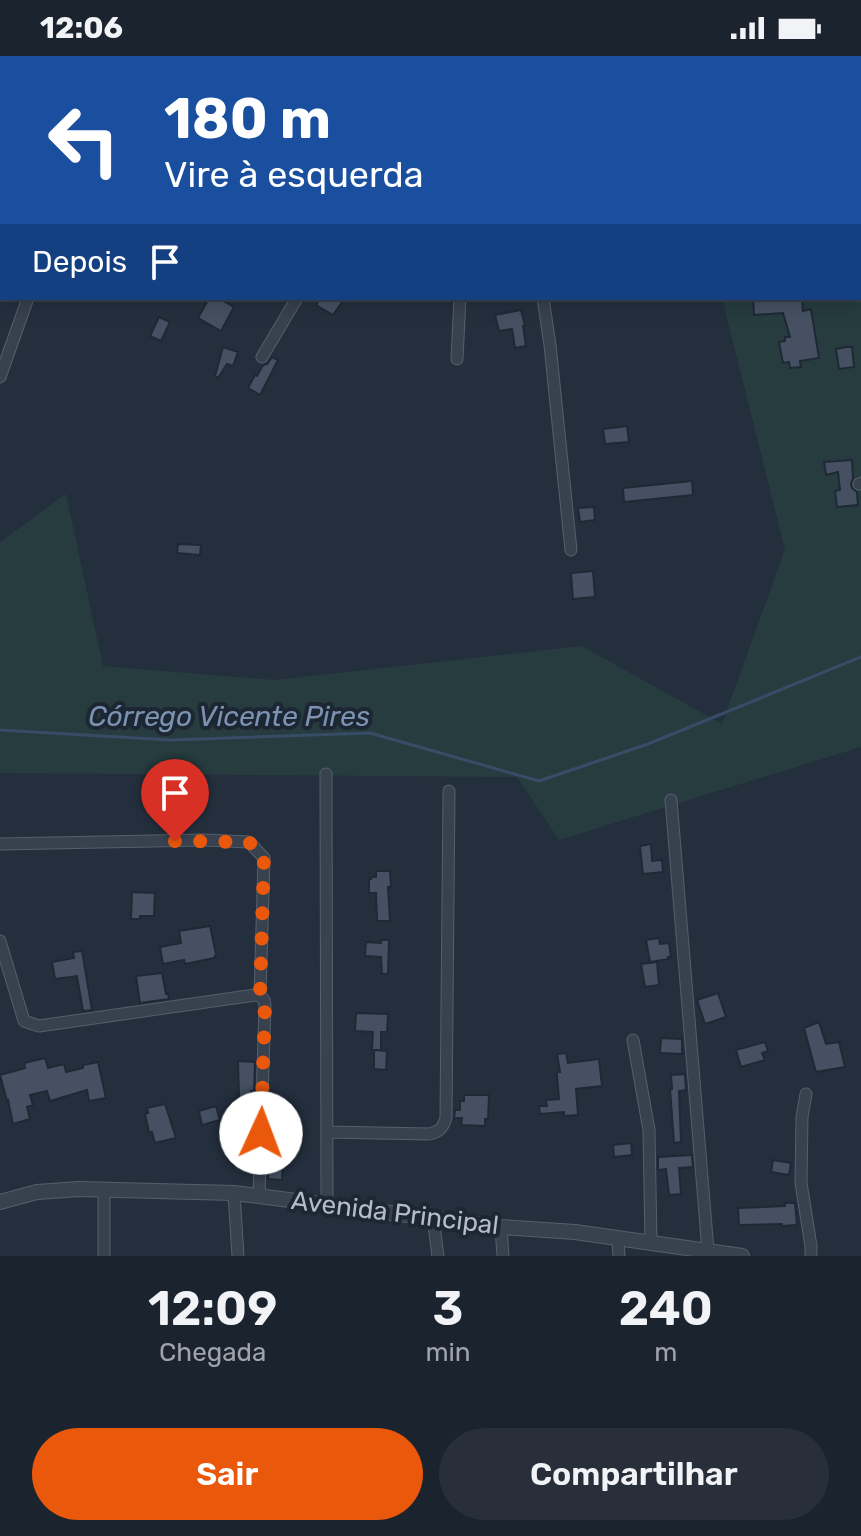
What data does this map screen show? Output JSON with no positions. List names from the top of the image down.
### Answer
{
  "streets": {
    "street": ["Avenida Principal"]
  },
  "water": ["Córrego Vicente Pires"],
  "page": {
    "status": "12:06",
    "turn": ["180 m", "Vire à esquerda"],
    "then": "Depois",
    "eta": [
      "12:09",
      "Chegada",
      "3",
      "min",
      "240",
      "m"
    ],
    "buttons": ["Sair", "Compartilhar"]
  }
}
